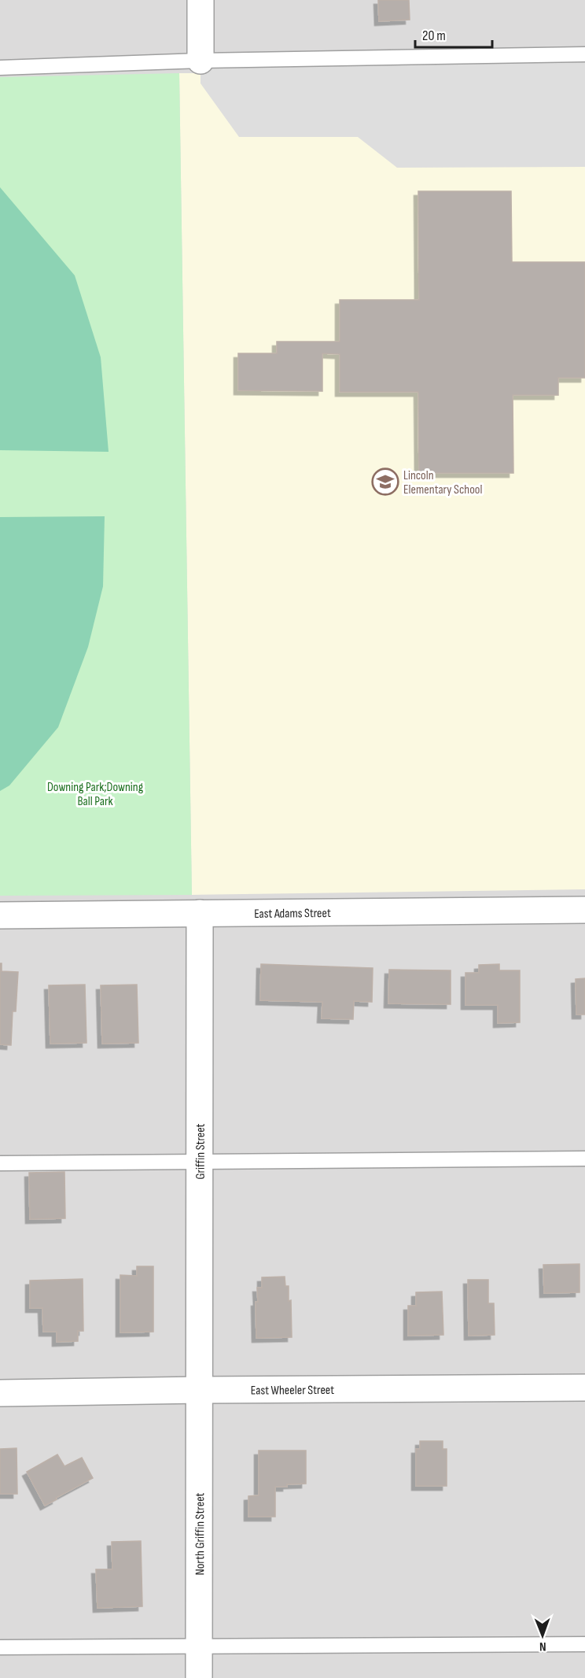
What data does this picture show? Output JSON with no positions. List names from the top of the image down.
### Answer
{
  "streets": {
    "street": [
      "East Adams Street",
      "Griffin Street",
      "East Wheeler Street",
      "North Griffin Street"
    ]
  },
  "crossings": [
    ["East Adams Street", "Griffin Street"],
    ["Griffin Street", "East Wheeler Street"],
    ["Griffin Street", "North Griffin Street"],
    ["East Wheeler Street", "North Griffin Street"]
  ],
  "parks": ["Downing Park;Downing Ball Park"],
  "places": {
    "school or university": ["Lincoln Elementary School"]
  },
  "scale_bar": "20 m",
  "north": "bottom"
}
